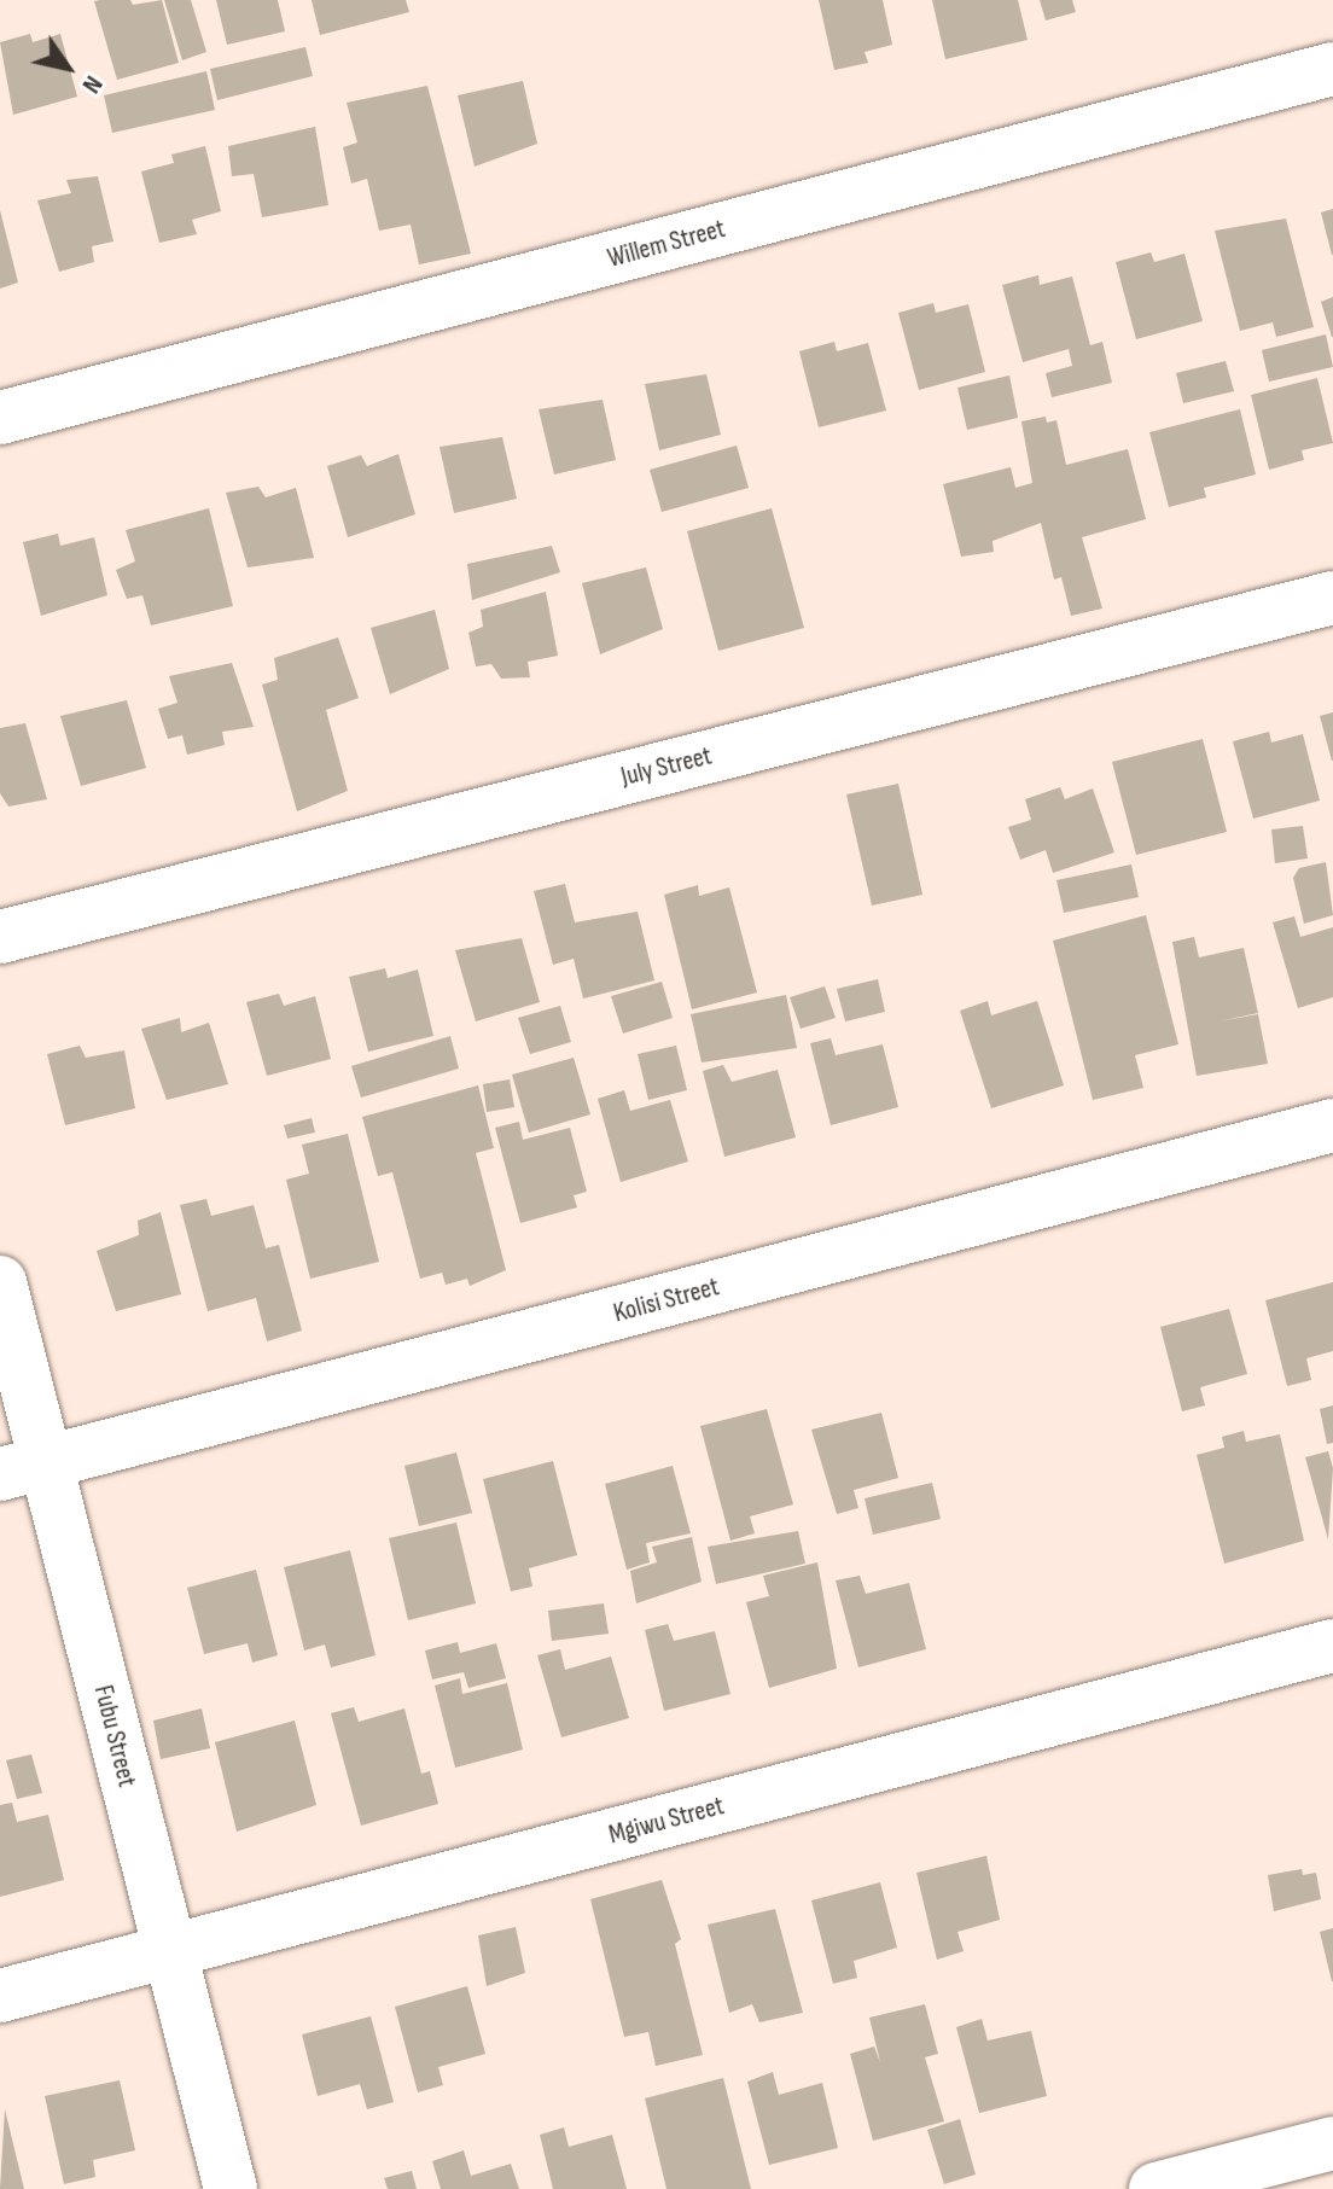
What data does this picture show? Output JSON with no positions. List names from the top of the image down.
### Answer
{
  "streets": {
    "street": [
      "Willem Street",
      "July Street",
      "Kolisi Street",
      "Fubu Street",
      "Mgiwu Street"
    ]
  },
  "crossings": [
    ["Kolisi Street", "Fubu Street"],
    ["Fubu Street", "Mgiwu Street"]
  ],
  "north": "bottom right"
}
